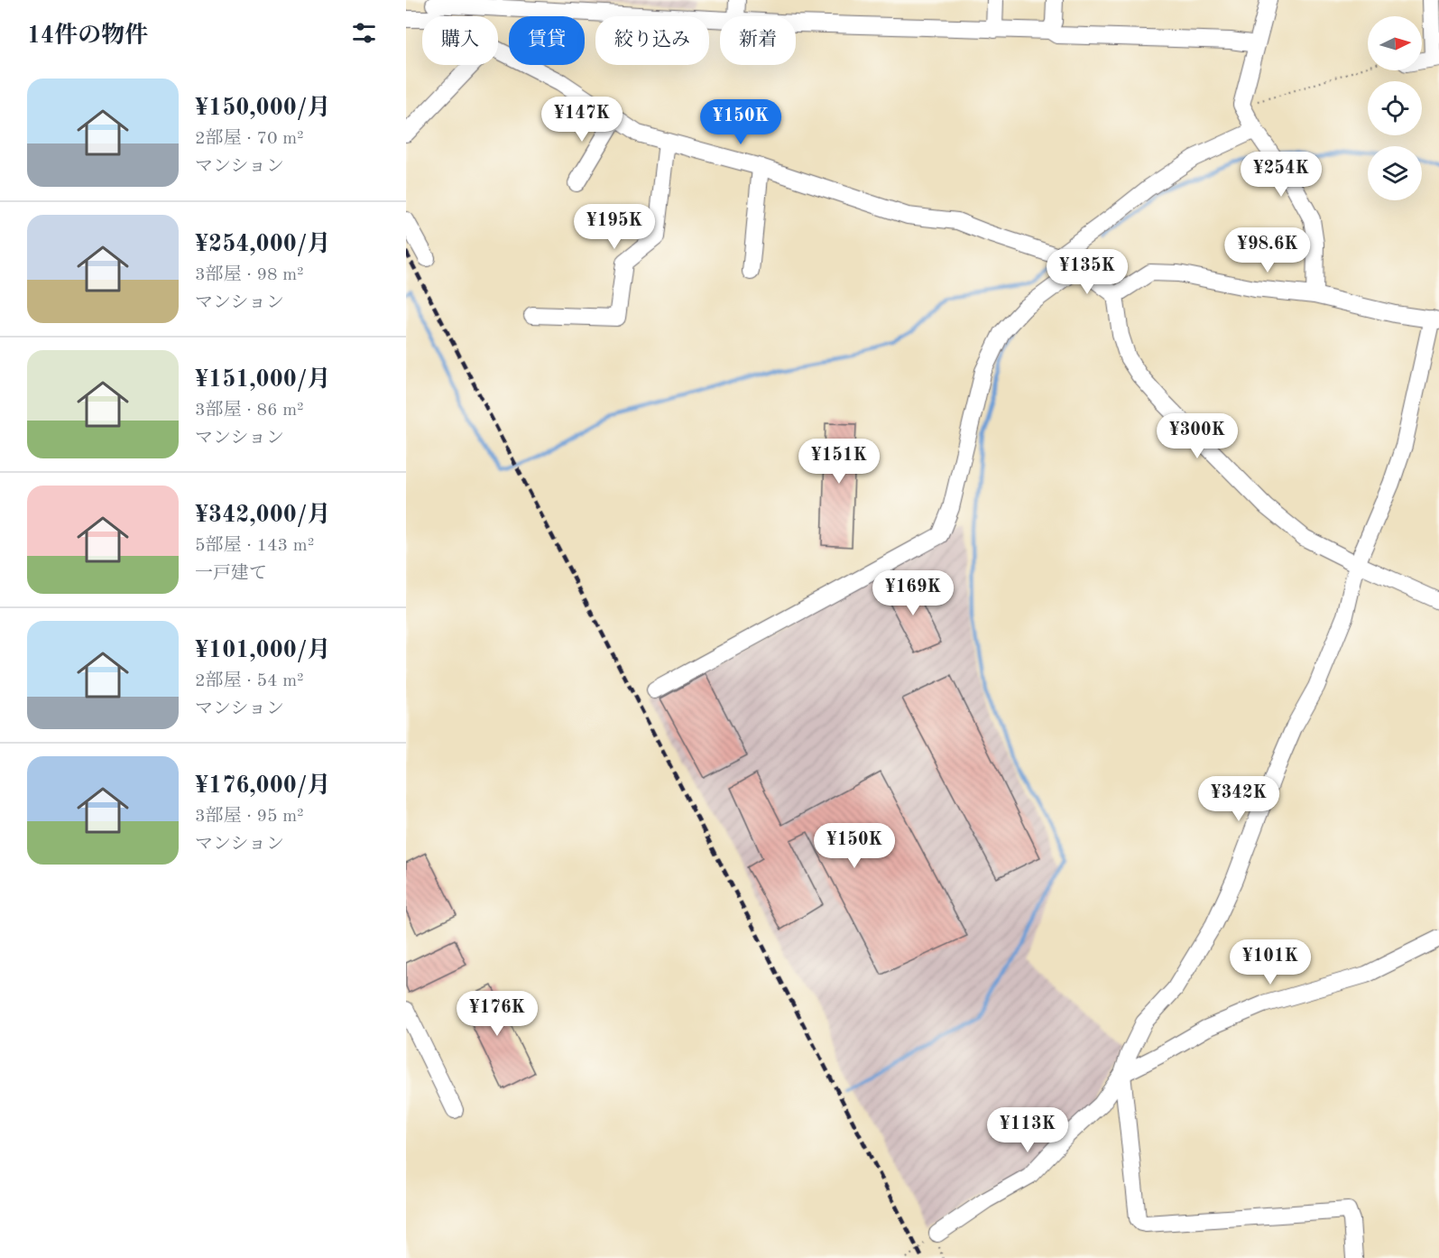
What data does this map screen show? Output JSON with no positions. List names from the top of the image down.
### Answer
{
  "north": "right",
  "page": {
    "heading": "14件の物件",
    "chip": [
      "購入",
      "賃貸",
      "絞り込み",
      "新着"
    ],
    "list": [
      {
        "name": "¥150,000/月",
        "note": "2部屋 · 70 m² · マンション"
      },
      {
        "name": "¥254,000/月",
        "note": "3部屋 · 98 m² · マンション"
      },
      {
        "name": "¥151,000/月",
        "note": "3部屋 · 86 m² · マンション"
      },
      {
        "name": "¥342,000/月",
        "note": "5部屋 · 143 m² · 一戸建て"
      },
      {
        "name": "¥101,000/月",
        "note": "2部屋 · 54 m² · マンション"
      },
      {
        "name": "¥176,000/月",
        "note": "3部屋 · 95 m² · マンション"
      }
    ],
    "price": [
      "¥147K",
      "¥150K",
      "¥254K",
      "¥195K",
      "¥98.6K",
      "¥135K",
      "¥300K",
      "¥151K",
      "¥169K",
      "¥342K",
      "¥150K",
      "¥101K",
      "¥176K",
      "¥113K"
    ]
  }
}
